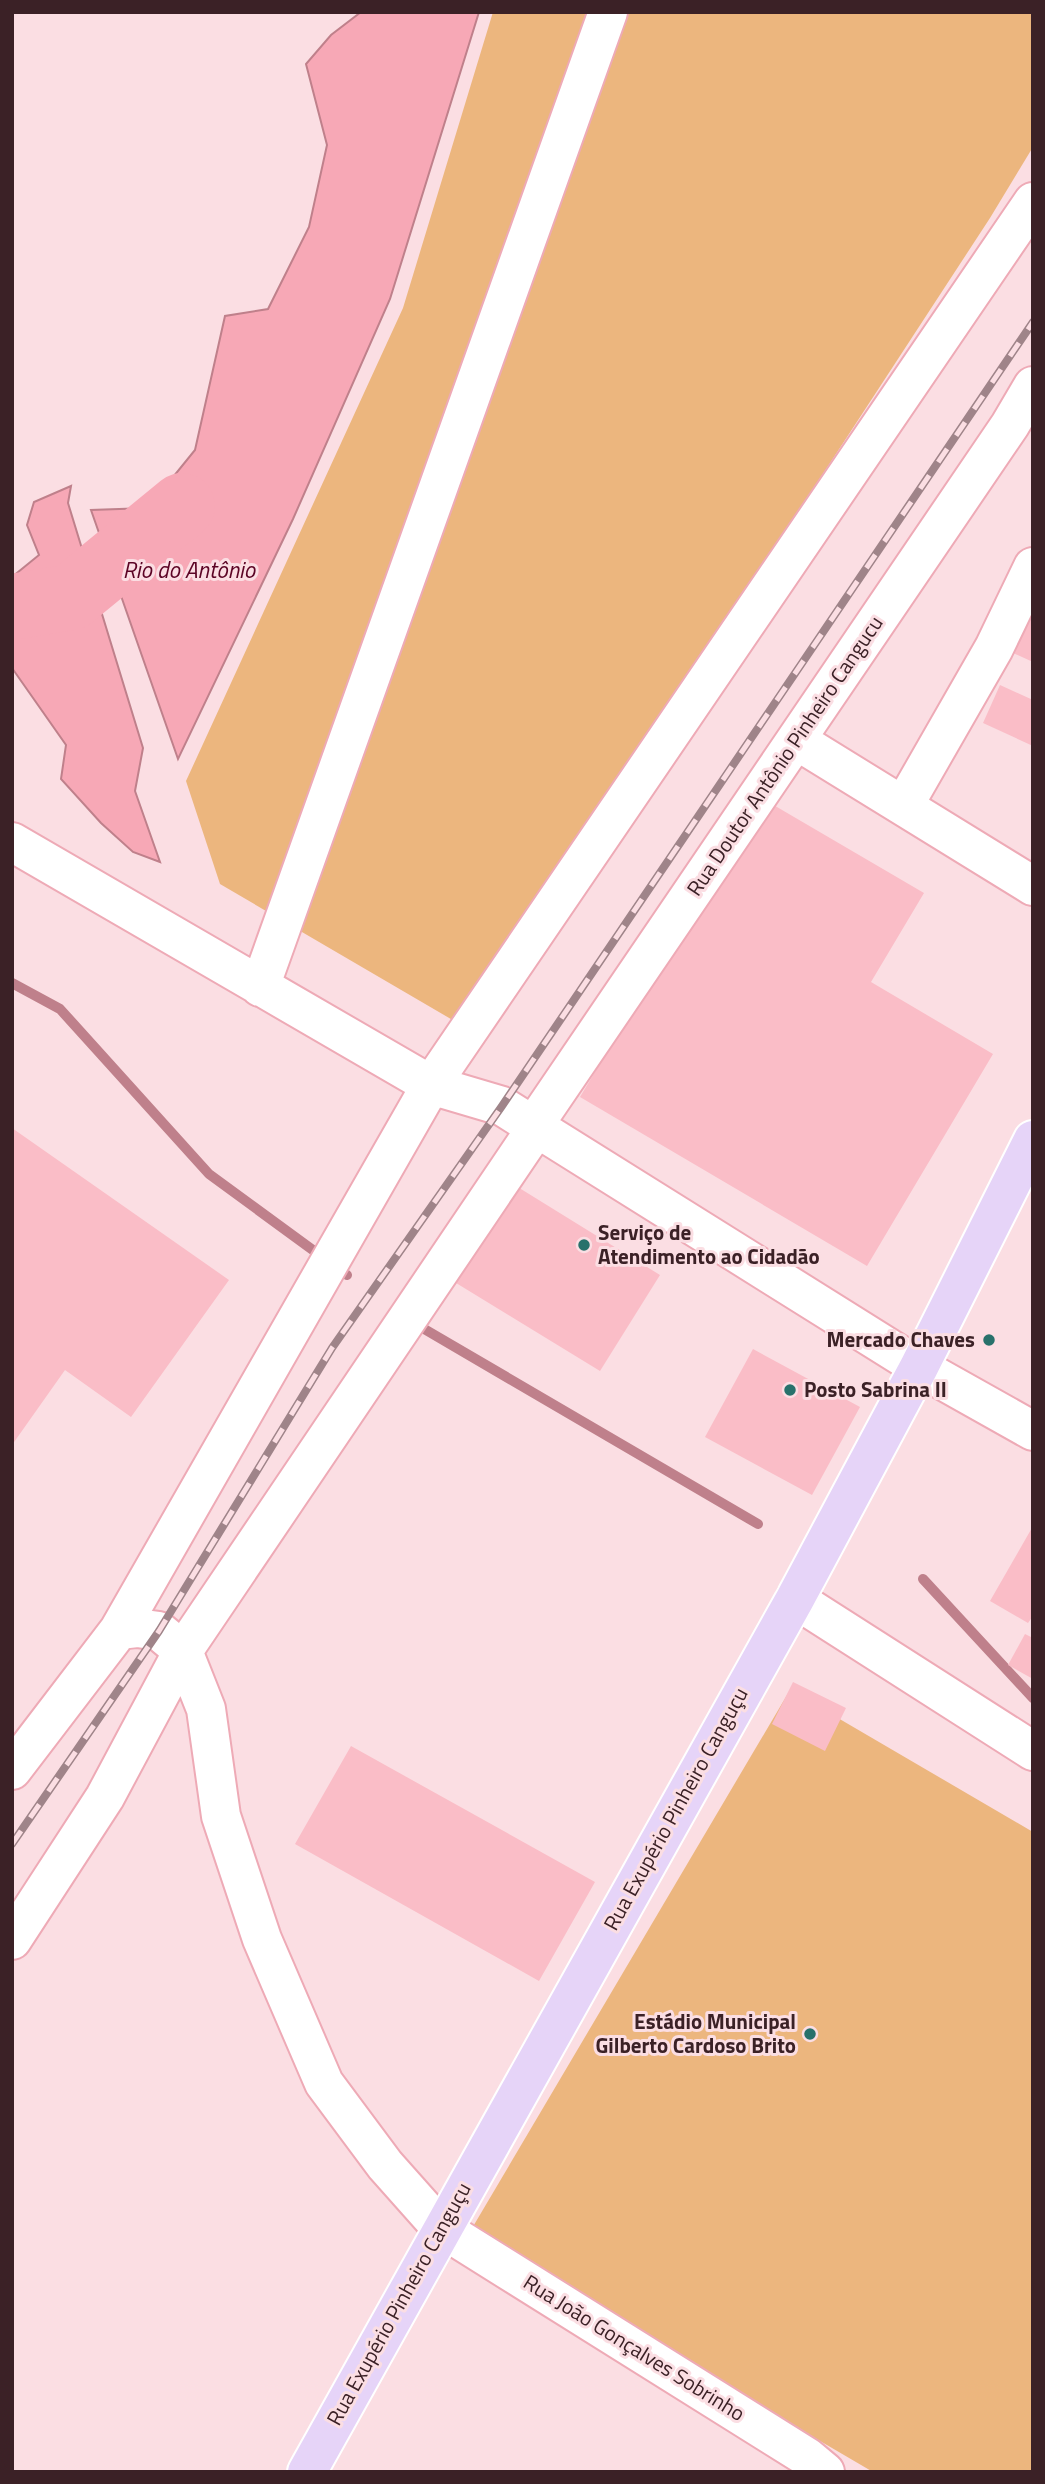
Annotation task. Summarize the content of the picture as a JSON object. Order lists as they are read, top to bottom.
{
  "streets": {
    "main road": ["Rua Exupério Pinheiro Canguçu"],
    "street": ["Rua Doutor Antônio Pinheiro Cangucu", "Rua João Gonçalves Sobrinho"]
  },
  "crossings": [
    ["Rua Doutor Antônio Pinheiro Cangucu", "Rua João Gonçalves Sobrinho"],
    ["Rua Exupério Pinheiro Canguçu", "Rua João Gonçalves Sobrinho"]
  ],
  "water": ["Rio do Antônio"],
  "places": [
    "Serviço de Atendimento ao Cidadão",
    "Mercado Chaves",
    "Posto Sabrina II",
    "Estádio Municipal Gilberto Cardoso Brito"
  ]
}
